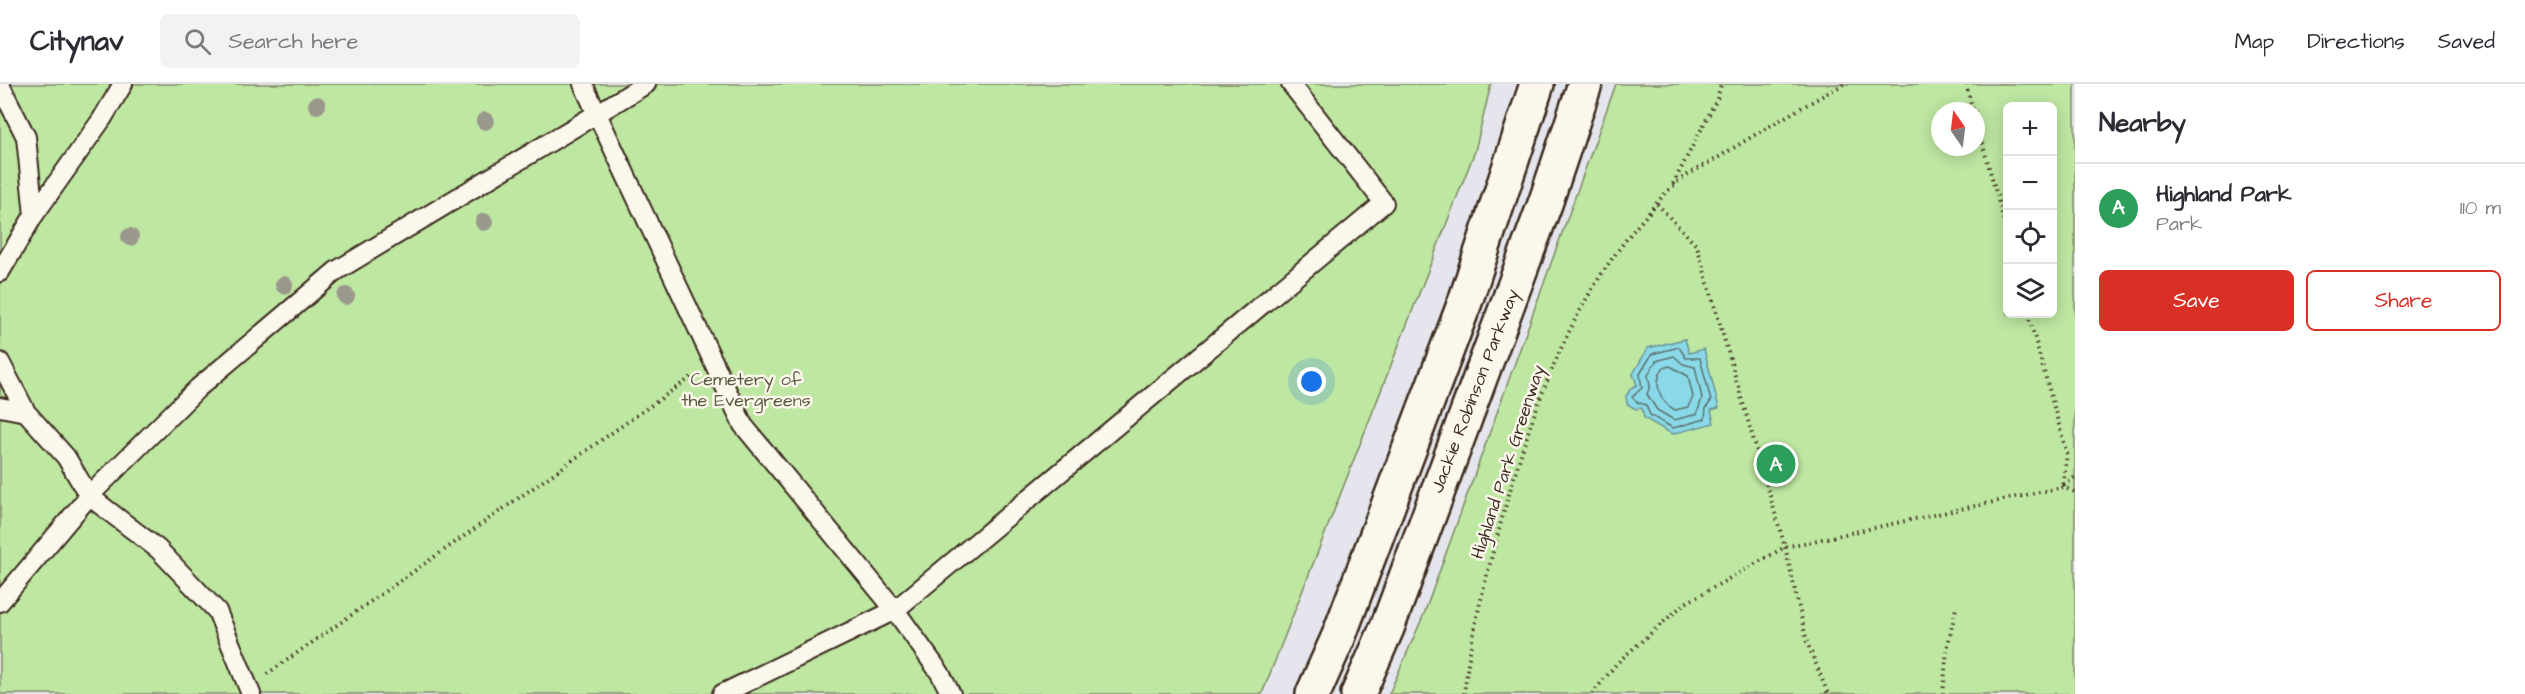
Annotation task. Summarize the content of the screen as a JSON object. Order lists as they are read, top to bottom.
{
  "streets": {
    "highway": ["Jackie Robinson Parkway"],
    "path": ["Highland Park Greenway"]
  },
  "parks": ["Cemetery of the Evergreens"],
  "north": "top",
  "page": {
    "header": "Citynav",
    "search": "Search here",
    "nav": ["Map", "Directions", "Saved"],
    "heading": "Nearby",
    "map_buttons": ["+", "−"],
    "list": [
      {
        "mark": "A",
        "name": "Highland Park",
        "note": "Park",
        "value": "110 m"
      }
    ],
    "buttons": ["Save", "Share"],
    "pins": "A"
  }
}
